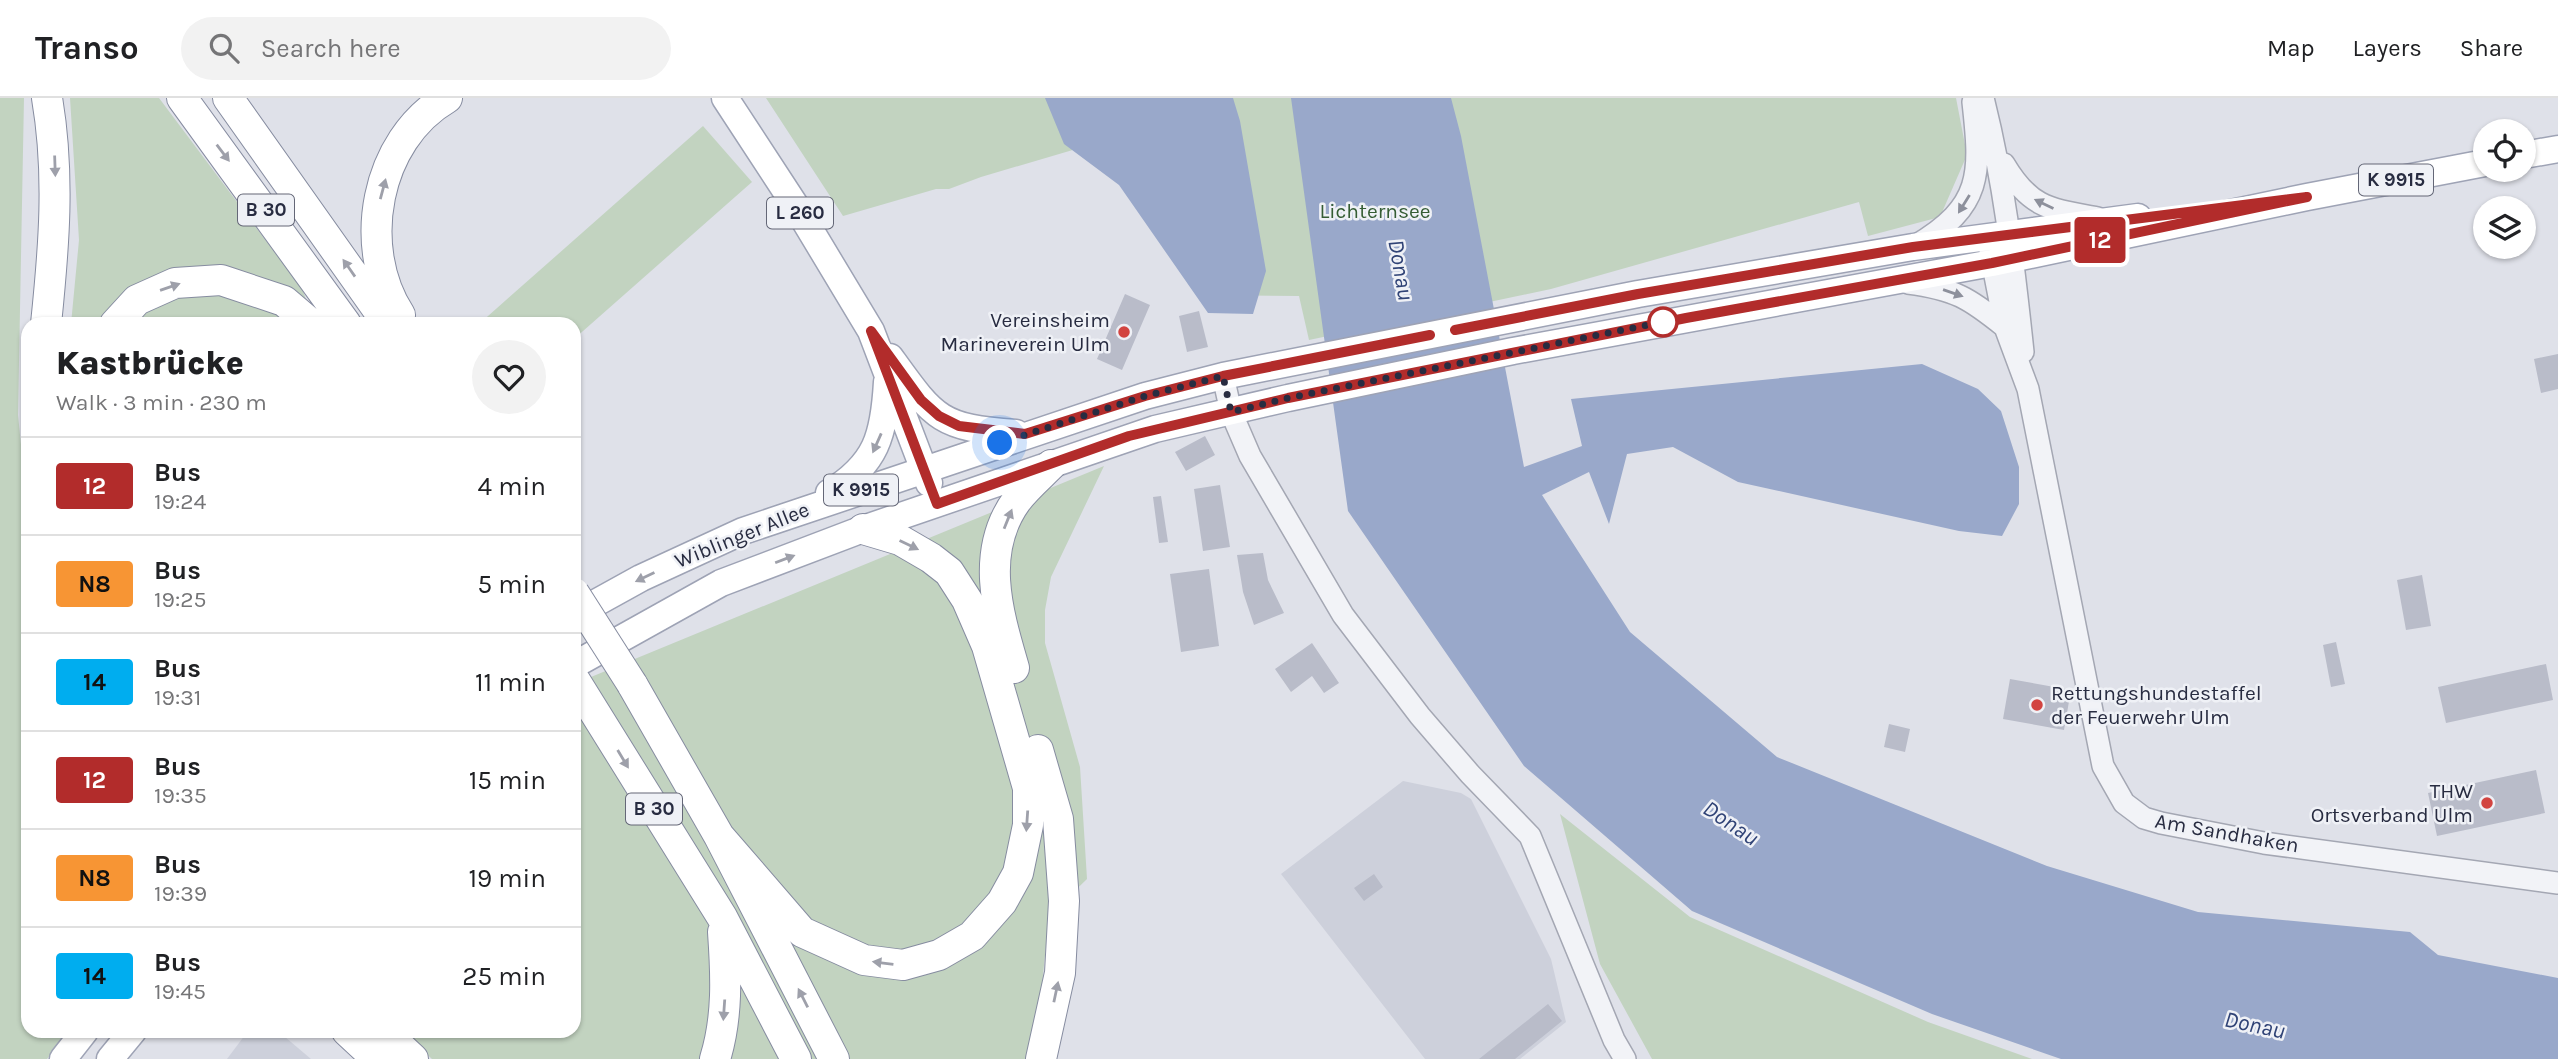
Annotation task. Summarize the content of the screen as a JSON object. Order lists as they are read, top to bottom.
{
  "streets": {
    "highway": ["B 30"],
    "main road": ["K 9915", "L 260", "Wiblinger Allee"],
    "street": ["Am Sandhaken"]
  },
  "crossings": [
    ["K 9915", "Wiblinger Allee"],
    ["K 9915", "Am Sandhaken"],
    ["L 260", "Wiblinger Allee"]
  ],
  "water": ["Donau"],
  "parks": ["Lichternsee"],
  "places": ["Vereinsheim Marineverein Ulm", "Rettungshundestaffel der Feuerwehr Ulm", "THW Ortsverband Ulm"],
  "lines": ["bus line 12"],
  "page": {
    "header": "Transo",
    "search": "Search here",
    "nav": ["Map", "Layers", "Share"],
    "on_map": "12",
    "heading": ["Kastbrücke", "Walk · 3 min · 230 m"],
    "list": [
      {
        "mark": "12",
        "name": "Bus",
        "note": "19:24",
        "value": "4 min"
      },
      {
        "mark": "N8",
        "name": "Bus",
        "note": "19:25",
        "value": "5 min"
      },
      {
        "mark": "14",
        "name": "Bus",
        "note": "19:31",
        "value": "11 min"
      },
      {
        "mark": "12",
        "name": "Bus",
        "note": "19:35",
        "value": "15 min"
      },
      {
        "mark": "N8",
        "name": "Bus",
        "note": "19:39",
        "value": "19 min"
      },
      {
        "mark": "14",
        "name": "Bus",
        "note": "19:45",
        "value": "25 min"
      }
    ]
  }
}
